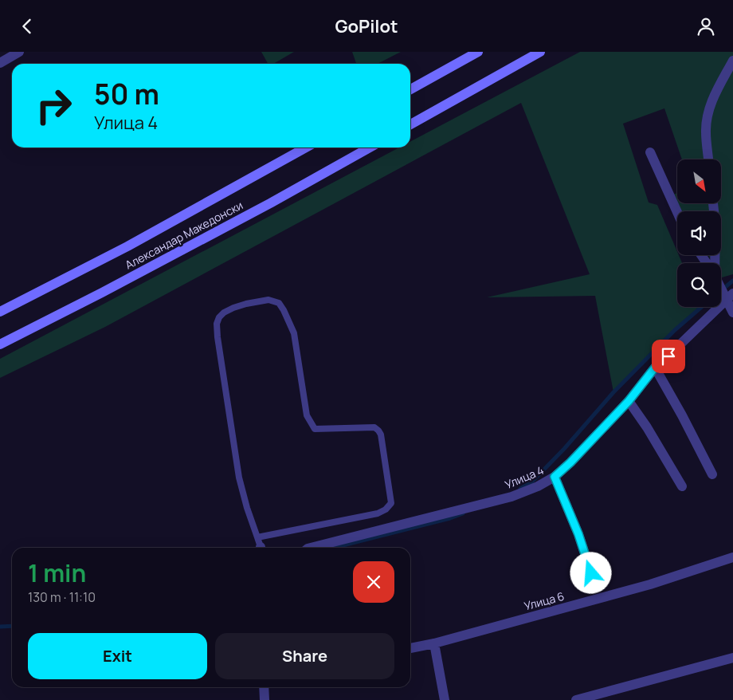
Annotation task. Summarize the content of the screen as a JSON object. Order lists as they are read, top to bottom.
{
  "streets": {
    "street": ["Александар Македонски", "Улица 4", "Улица 6"]
  },
  "north": "bottom right",
  "page": {
    "header": "GoPilot",
    "turn": ["50 m", "Улица 4"],
    "heading": ["1 min", "130 m · 11:10"],
    "buttons": ["Exit", "Share"]
  }
}
